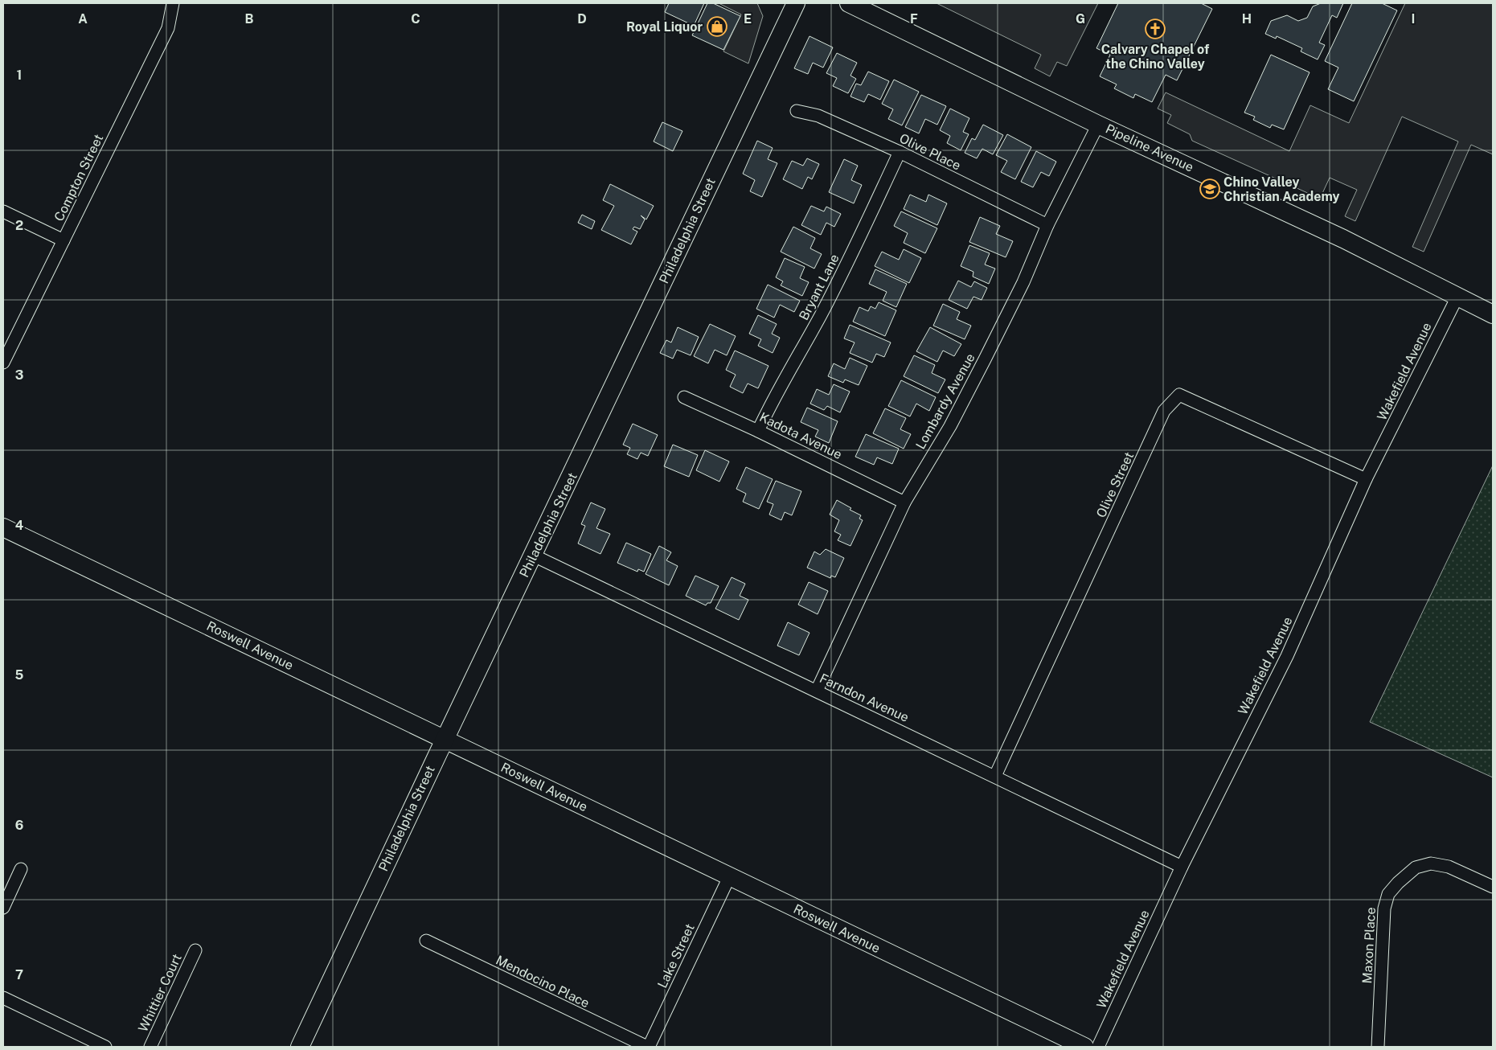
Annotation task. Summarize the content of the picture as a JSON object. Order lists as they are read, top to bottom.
{
  "streets": {
    "street": [
      "Pipeline Avenue",
      "Olive Place",
      "Compton Street",
      "Philadelphia Street",
      "Bryant Lane",
      "Wakefield Avenue",
      "Lombardy Avenue",
      "Kadota Avenue",
      "Olive Street",
      "Roswell Avenue",
      "Farndon Avenue",
      "Maxon Place",
      "Lake Street",
      "Mendocino Place",
      "Whittier Court"
    ]
  },
  "crossings": [
    ["Pipeline Avenue", "Wakefield Avenue"],
    ["Pipeline Avenue", "Lombardy Avenue"],
    ["Olive Place", "Bryant Lane"],
    ["Olive Place", "Lombardy Avenue"],
    ["Philadelphia Street", "Roswell Avenue"],
    ["Philadelphia Street", "Farndon Avenue"],
    ["Bryant Lane", "Kadota Avenue"],
    ["Wakefield Avenue", "Olive Street"],
    ["Wakefield Avenue", "Farndon Avenue"],
    ["Lombardy Avenue", "Kadota Avenue"],
    ["Lombardy Avenue", "Farndon Avenue"],
    ["Olive Street", "Farndon Avenue"],
    ["Roswell Avenue", "Lake Street"],
    ["Lake Street", "Mendocino Place"]
  ],
  "places": {
    "shop": ["Royal Liquor"],
    "church": ["Calvary Chapel of the Chino Valley"],
    "school or university": ["Chino Valley Christian Academy"]
  },
  "grid": {
    "columns": [
      "A",
      "B",
      "C",
      "D",
      "E",
      "F",
      "G",
      "H",
      "I"
    ],
    "rows": [
      "1",
      "2",
      "3",
      "4",
      "5",
      "6",
      "7"
    ]
  }
}
